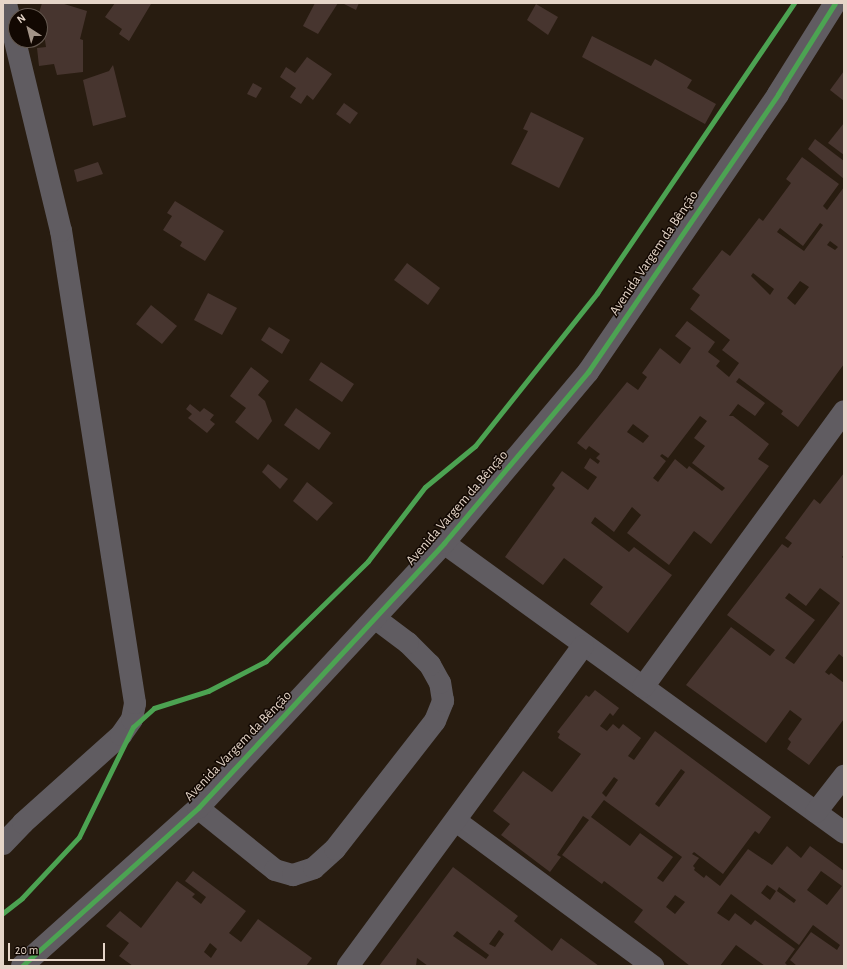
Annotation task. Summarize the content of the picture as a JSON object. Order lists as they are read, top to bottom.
{
  "streets": {
    "street": ["Avenida Vargem da Bênção"]
  },
  "scale_bar": "20 m",
  "north": "top left"
}
